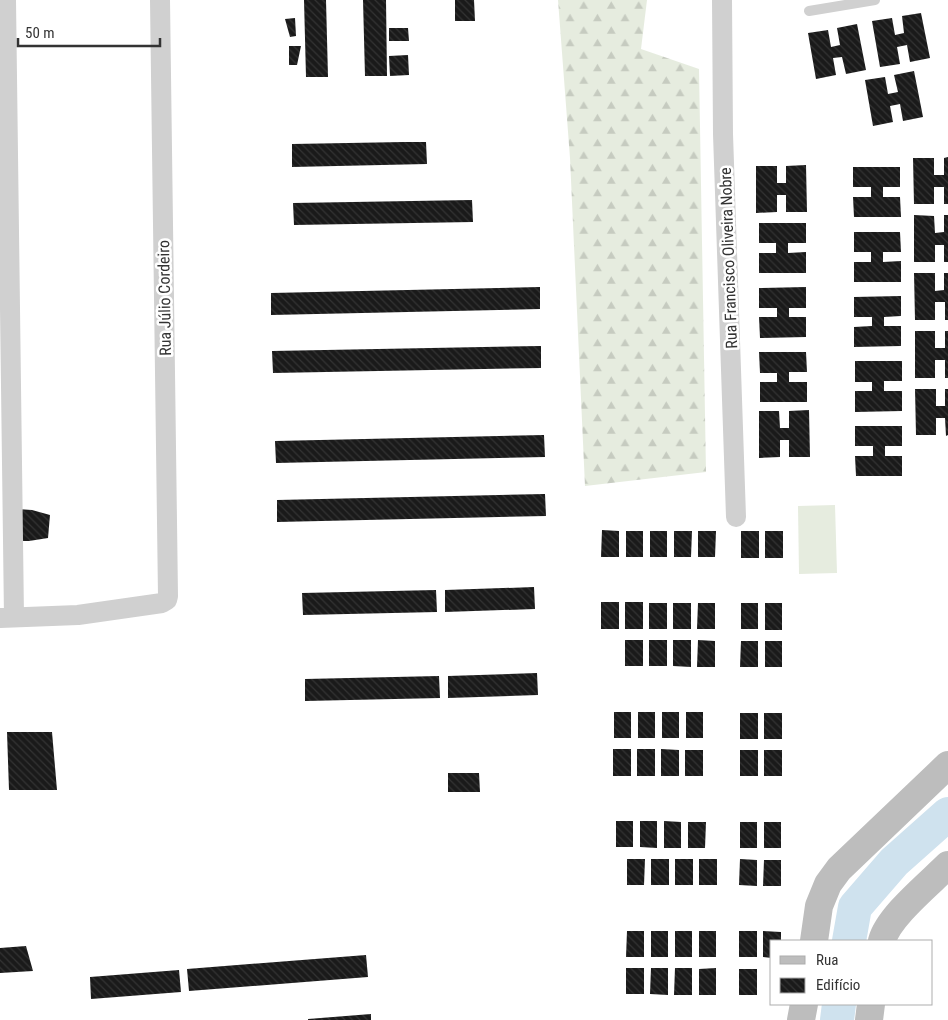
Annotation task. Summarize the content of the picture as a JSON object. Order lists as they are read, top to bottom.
{
  "streets": {
    "street": ["Rua Francisco Oliveira Nobre", "Rua Júlio Cordeiro"]
  },
  "legend": ["Rua", "Edifício"],
  "scale_bar": "50 m"
}
